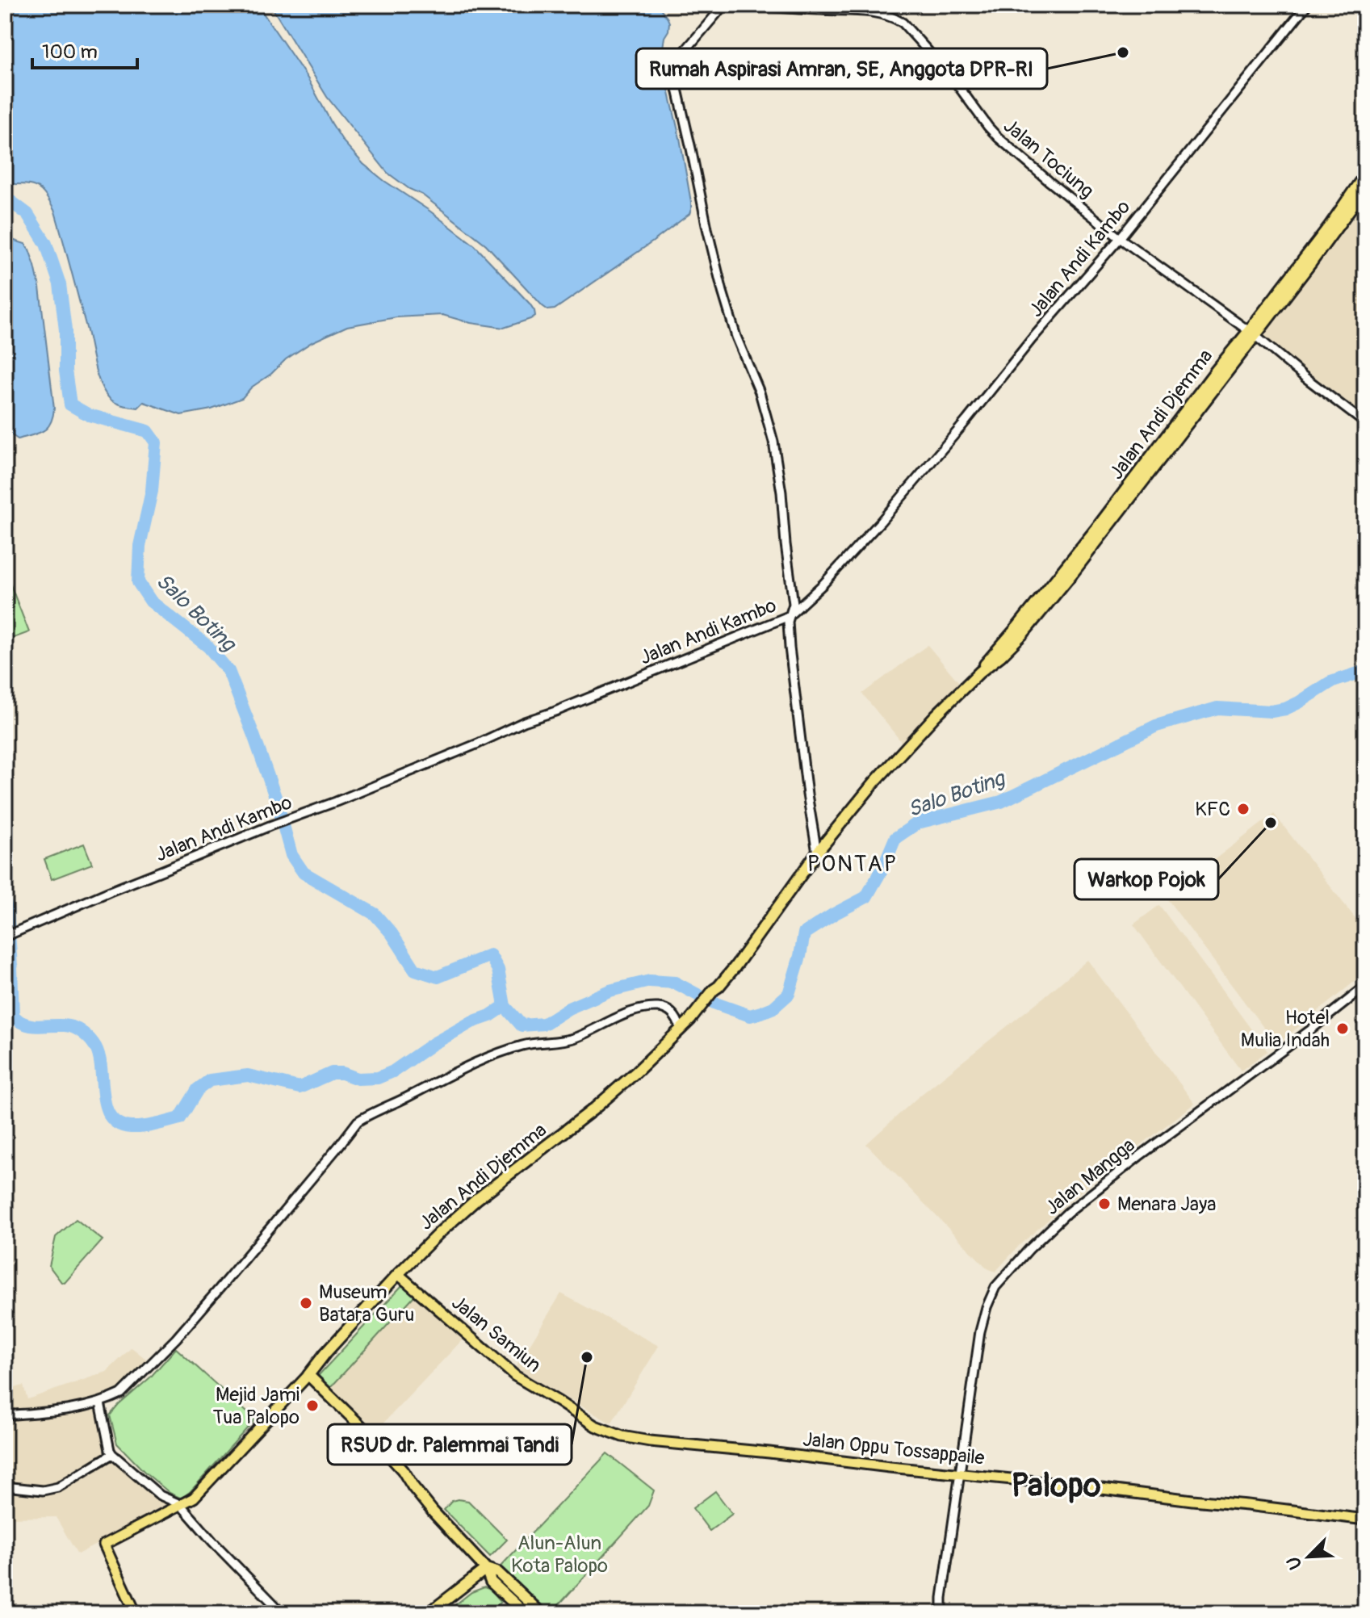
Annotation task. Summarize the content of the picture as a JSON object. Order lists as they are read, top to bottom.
{
  "streets": {
    "highway": ["Jalan Andi Djemma"],
    "main road": ["Jalan Samiun", "Jalan Oppu Tossappaile"],
    "street": ["Jalan Tociung", "Jalan Andi Kambo", "Jalan Mangga"]
  },
  "crossings": [
    ["Jalan Tociung", "Jalan Andi Kambo"],
    ["Jalan Tociung", "Jalan Andi Djemma"],
    ["Jalan Andi Djemma", "Jalan Samiun"],
    ["Jalan Mangga", "Jalan Oppu Tossappaile"],
    ["Jalan Samiun", "Jalan Oppu Tossappaile"]
  ],
  "districts": ["PONTAP", "Palopo"],
  "water": ["Salo Boting"],
  "parks": ["Alun-Alun Kota Palopo"],
  "places": [
    "Rumah Aspirasi Amran, SE, Anggota DPR-RI",
    "KFC",
    "Warkop Pojok",
    "Hotel Mulia Indah",
    "Menara Jaya",
    "Museum Batara Guru",
    "RSUD dr. Palemmai Tandi",
    "Mejid Jami Tua Palopo"
  ],
  "scale_bar": "100 m",
  "north": "bottom left"
}
